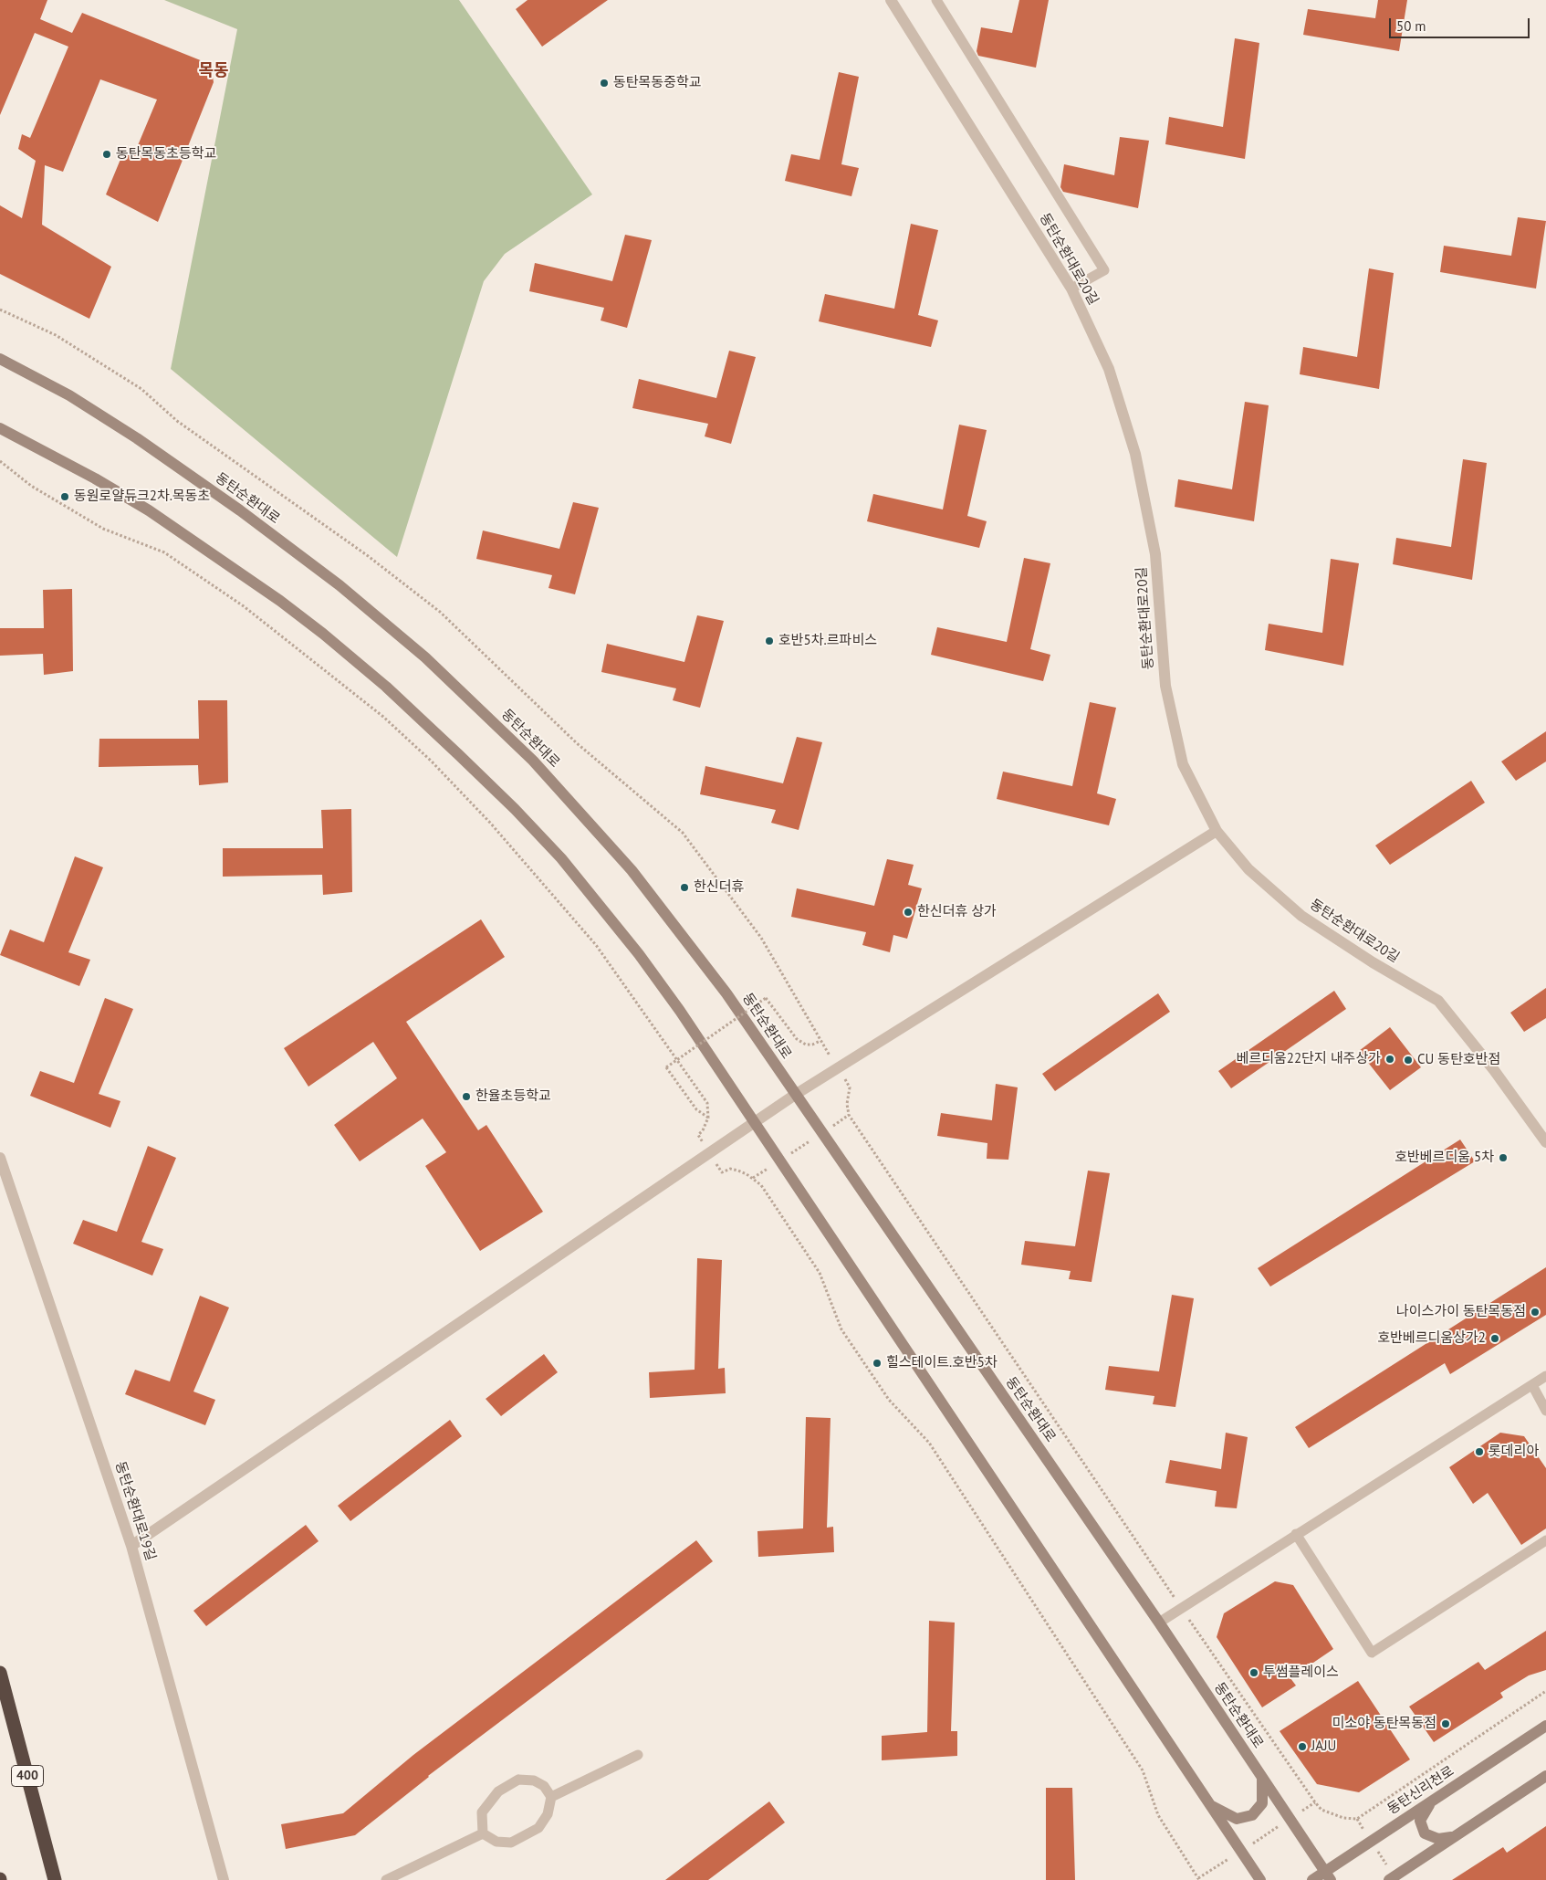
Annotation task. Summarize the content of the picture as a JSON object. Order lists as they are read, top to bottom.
{
  "streets": {
    "highway": ["400"],
    "main road": ["동탄순환대로", "동탄신리천로"],
    "street": ["동탄순환대로20길", "동탄순환대로19길"]
  },
  "crossings": [
    ["동탄순환대로", "동탄신리천로"]
  ],
  "districts": ["목동"],
  "places": [
    "동탄목동중학교",
    "동탄목동초등학교",
    "동원로얄듀크2차.목동초",
    "호반5차.르파비스",
    "한신더휴",
    "한신더휴 상가",
    "베르디움22단지 내주상가",
    "CU 동탄호반점",
    "한율초등학교",
    "호반베르디움 5차",
    "나이스가이 동탄목동점",
    "호반베르디움상가2",
    "힐스테이트.호반5차",
    "롯데리아",
    "투썸플레이스",
    "미소야 동탄목동점",
    "JAJU"
  ],
  "scale_bar": "50 m"
}
